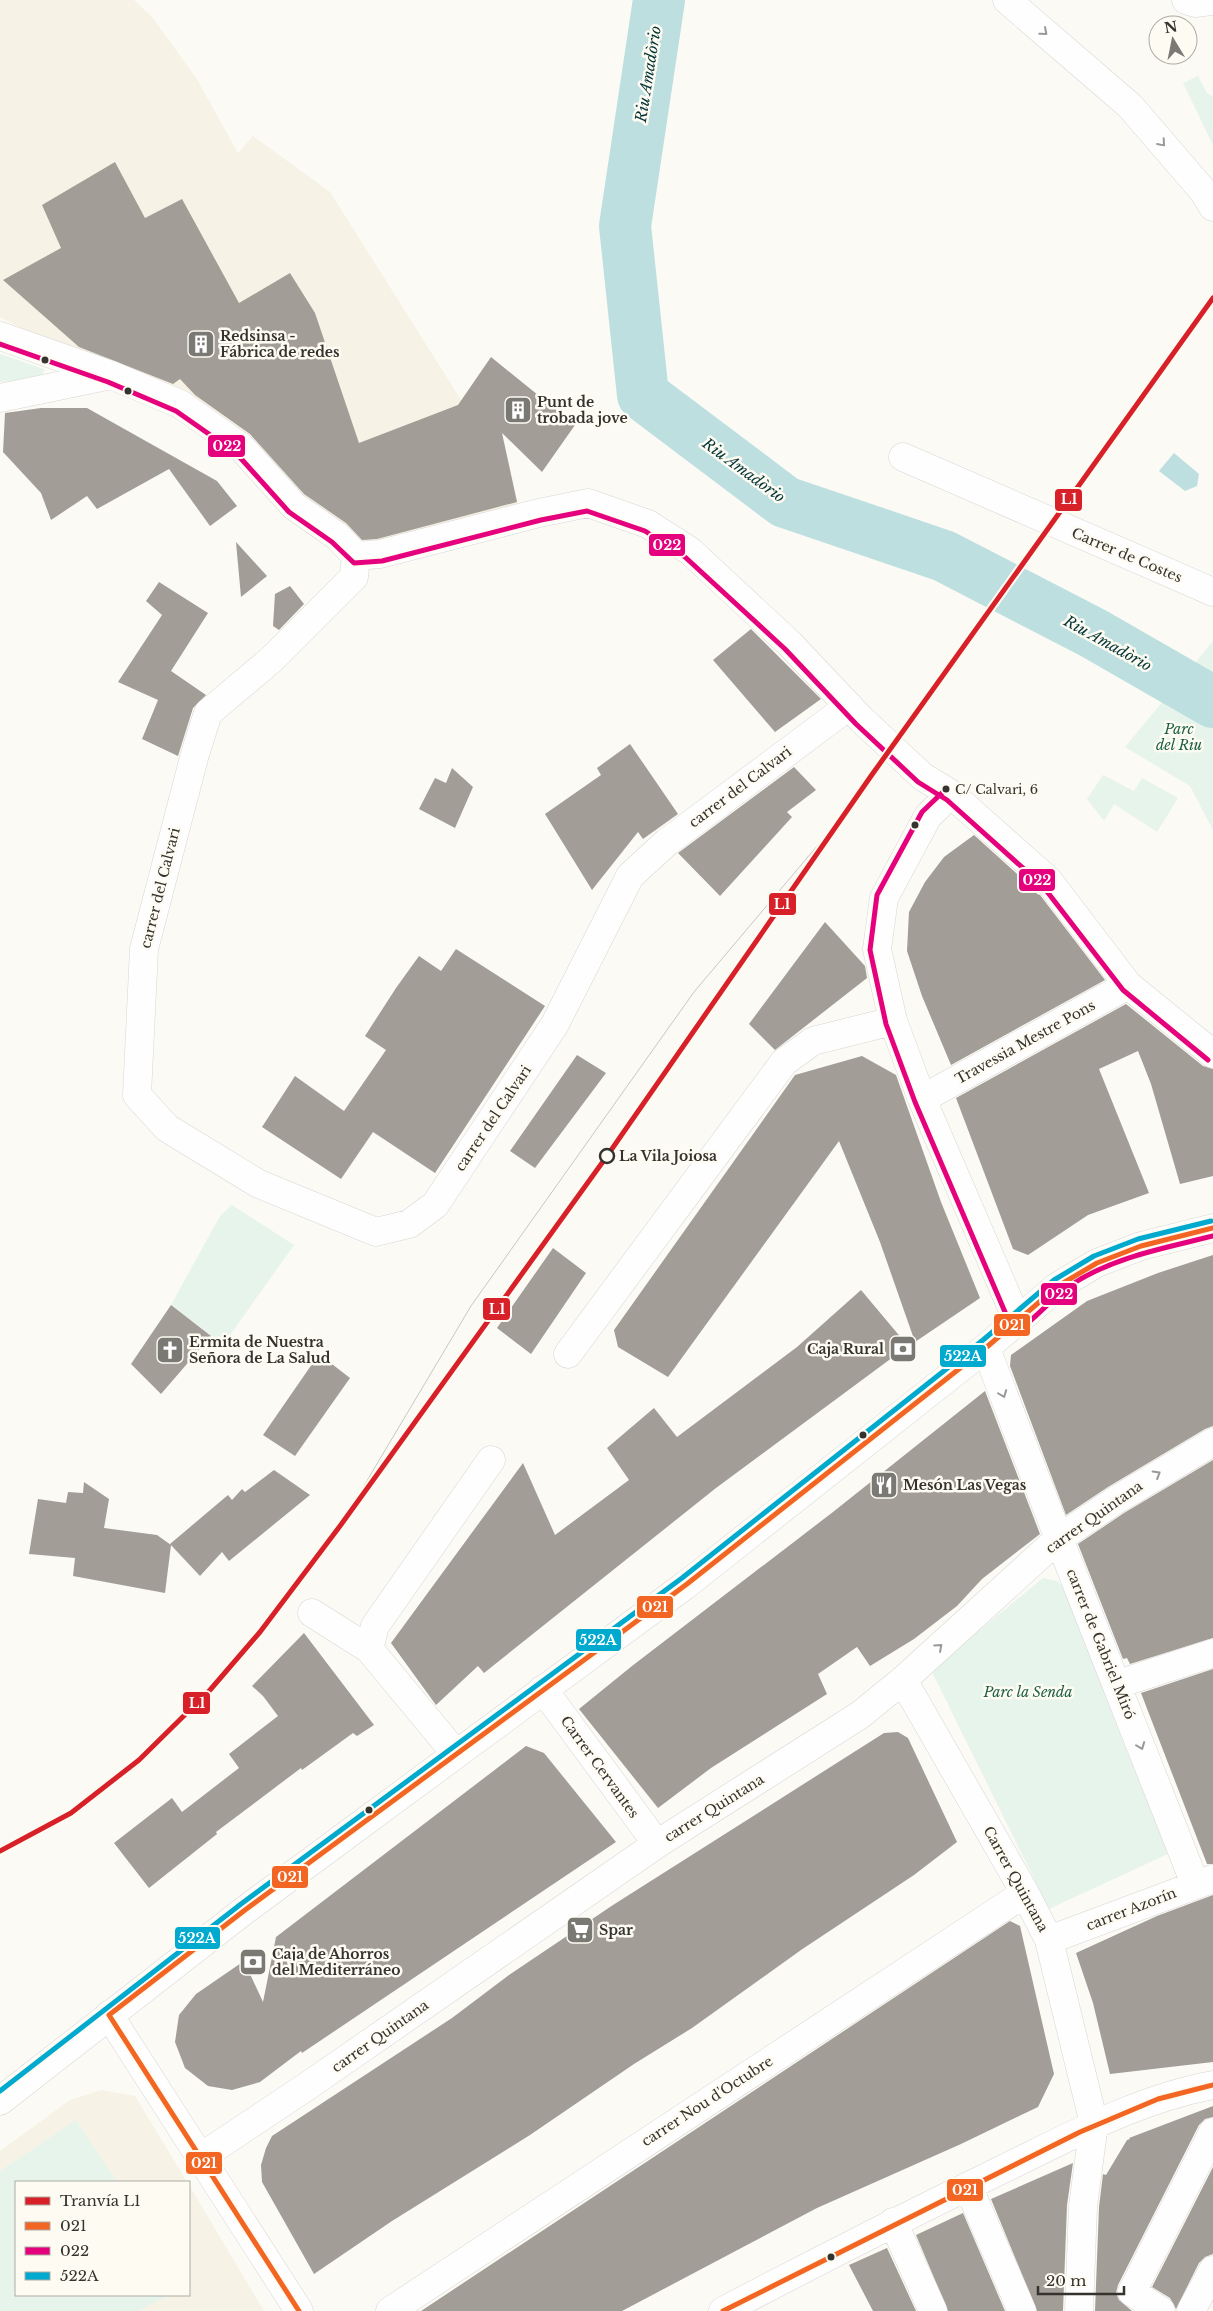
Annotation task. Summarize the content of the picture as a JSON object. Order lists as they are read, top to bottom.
{
  "streets": {
    "street": [
      "Carrer de Costes",
      "carrer del Calvari",
      "Travessia Mestre Pons",
      "carrer Quintana",
      "carrer de Gabriel Miró",
      "Carrer Cervantes",
      "Carrer Quintana",
      "carrer Azorín",
      "carrer Nou d'Octubre"
    ]
  },
  "crossings": [
    ["carrer Quintana", "carrer de Gabriel Miró"],
    ["carrer Quintana", "Carrer Cervantes"],
    ["carrer Quintana", "Carrer Quintana"],
    ["carrer de Gabriel Miró", "carrer Azorín"],
    ["Carrer Quintana", "carrer Azorín"],
    ["Carrer Quintana", "carrer Nou d'Octubre"]
  ],
  "one_way": ["carrer de Gabriel Miró"],
  "water": ["Riu Amadòrio"],
  "parks": ["Parc del Riu", "Parc la Senda"],
  "places": {
    "building": ["Redsinsa - Fábrica de redes", "Punt de trobada jove"],
    "other": ["C/ Calvari, 6", "La Vila Joiosa"],
    "bank": ["Caja Rural", "Caja de Ahorros del Mediterráneo"],
    "church": ["Ermita de Nuestra Señora de La Salud"],
    "restaurant": ["Mesón Las Vegas"],
    "supermarket": ["Spar"]
  },
  "lines": [
    "tram line L1",
    "transit line 022",
    "transit line 522A",
    "transit line 021"
  ],
  "legend": [
    "Tranvía L1",
    "021",
    "022",
    "522A"
  ],
  "scale_bar": "20 m",
  "north": "top"
}
